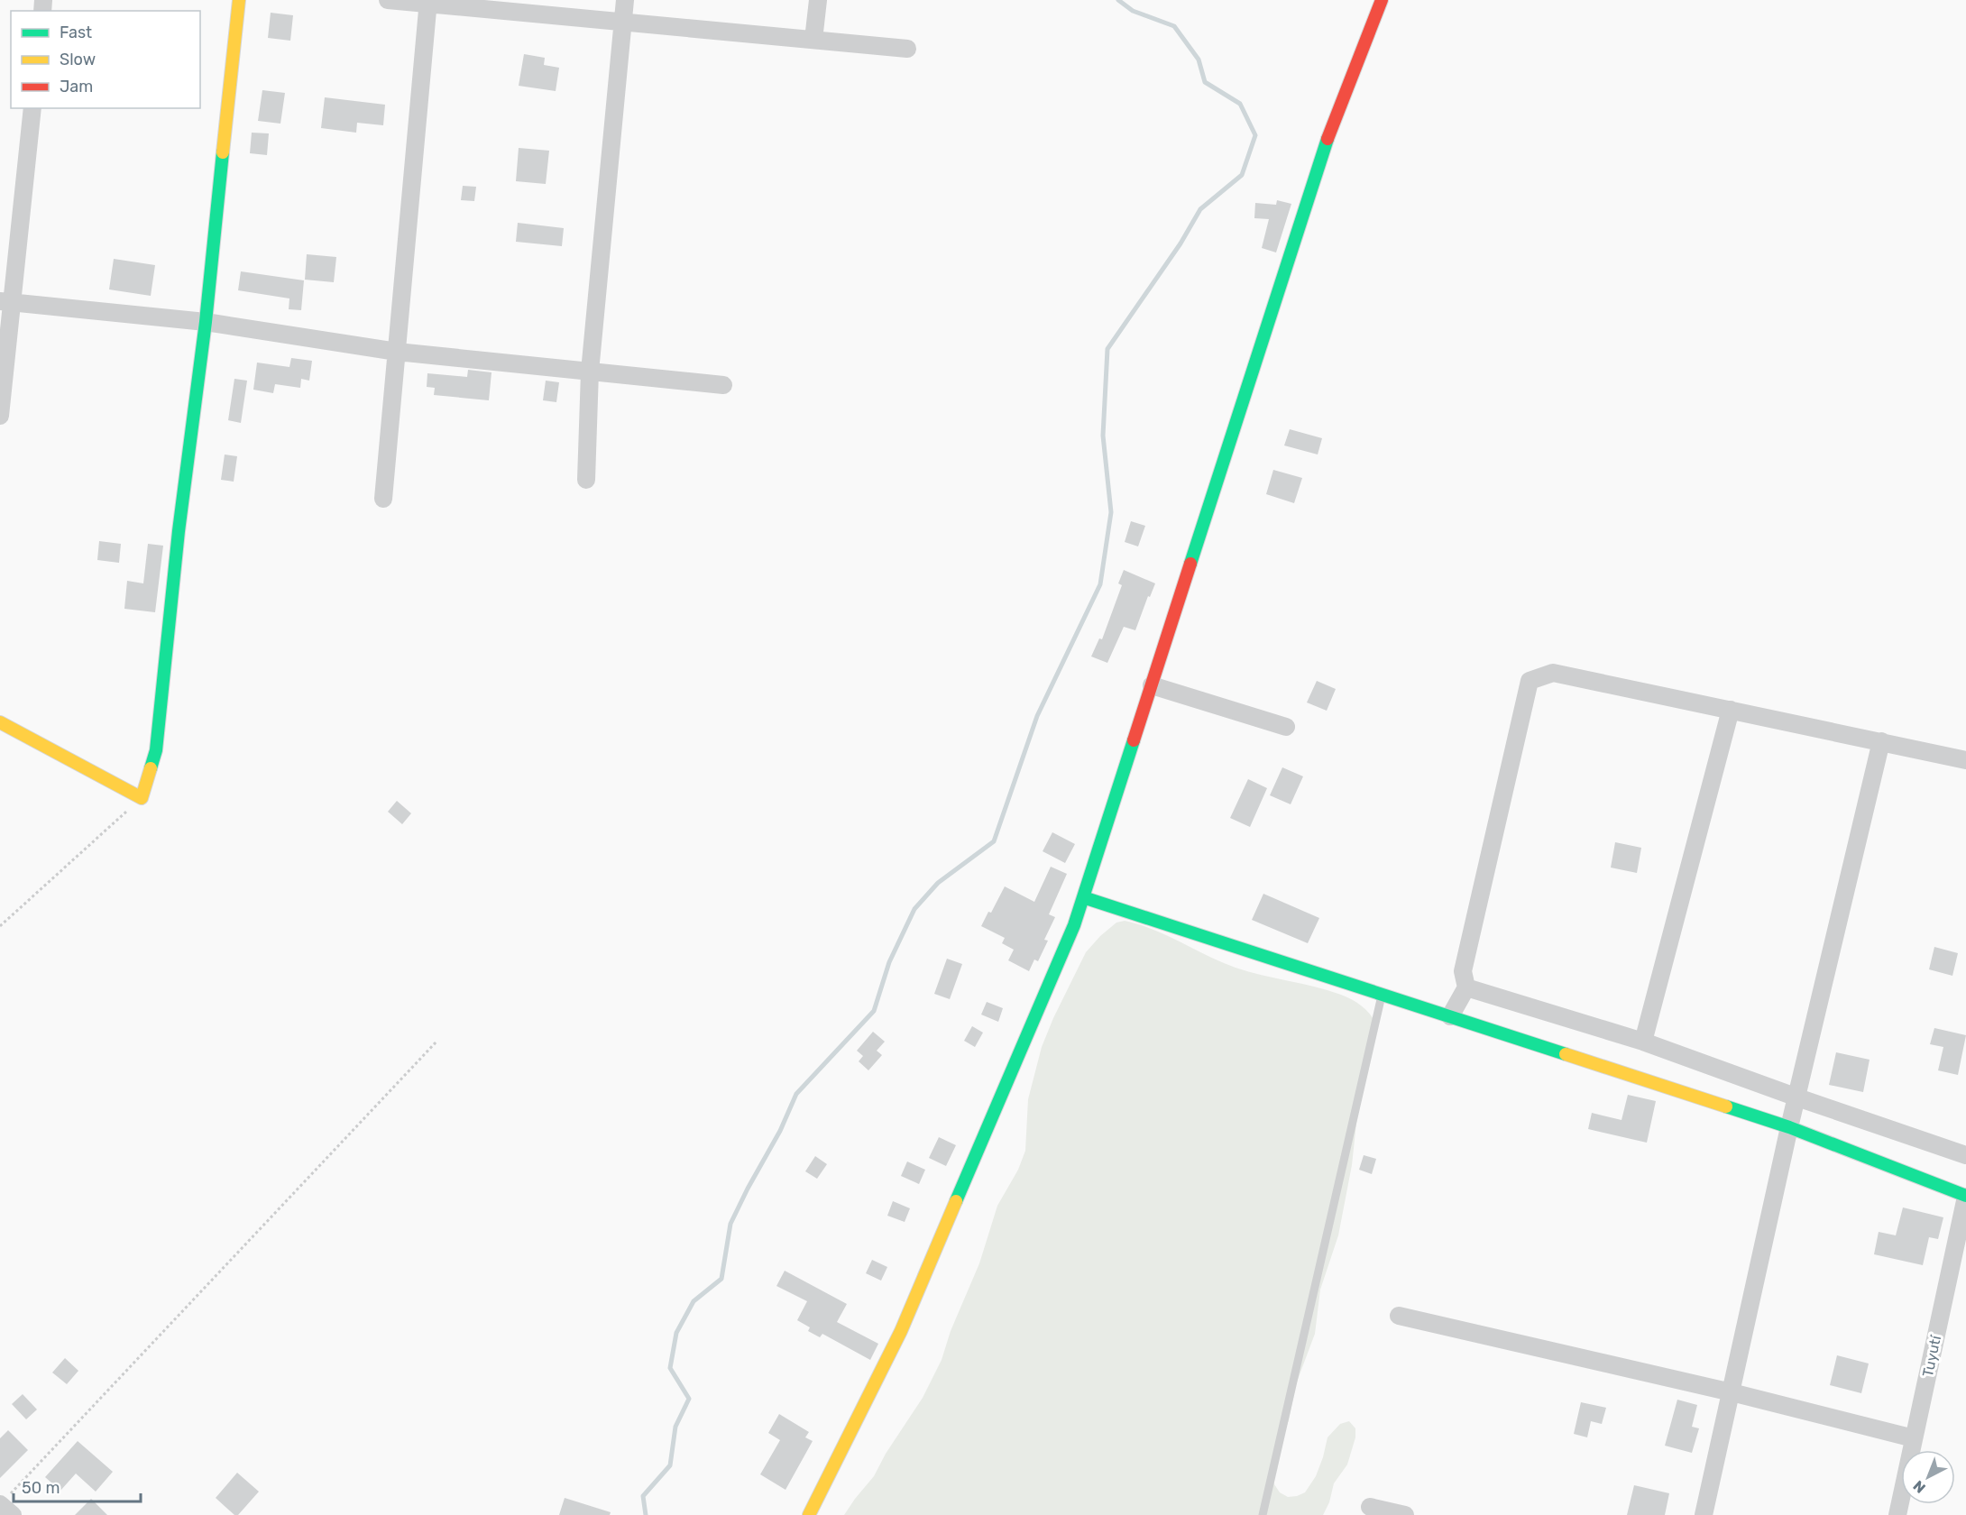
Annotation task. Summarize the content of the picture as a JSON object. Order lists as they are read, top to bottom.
{
  "streets": {
    "street": ["Tuyutí"]
  },
  "legend": ["Fast", "Slow", "Jam"],
  "scale_bar": "50 m",
  "north": "bottom left"
}
